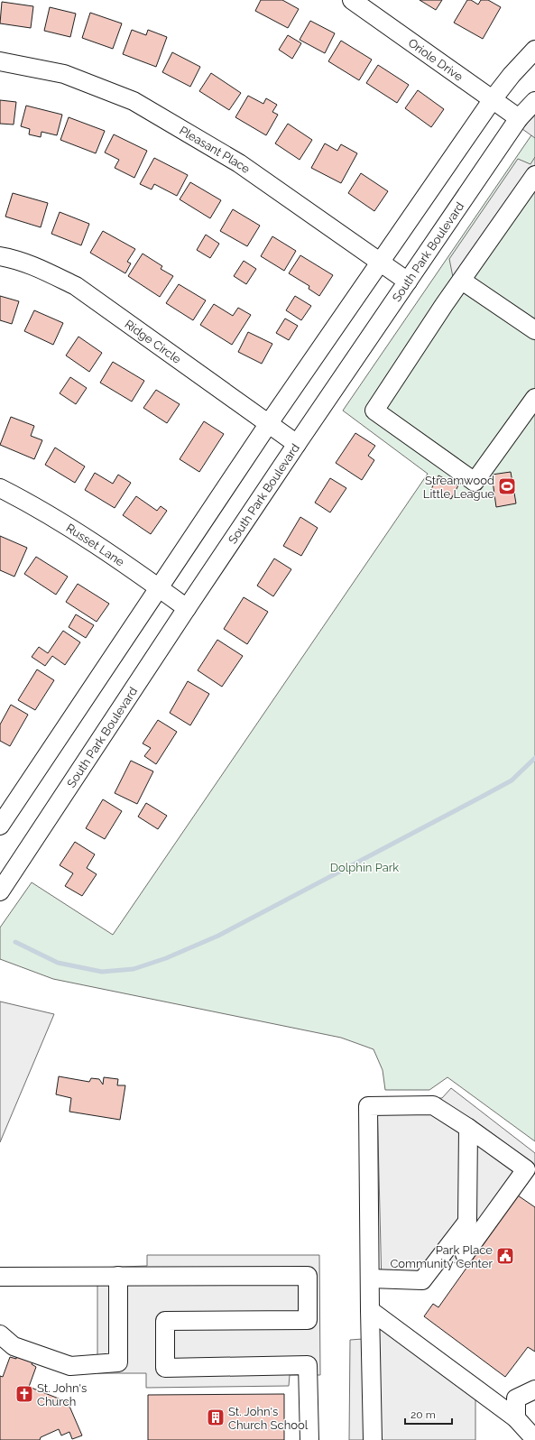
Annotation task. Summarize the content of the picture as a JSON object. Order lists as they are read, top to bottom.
{
  "streets": {
    "street": [
      "Oriole Drive",
      "Pleasant Place",
      "South Park Boulevard",
      "Ridge Circle",
      "Russet Lane"
    ]
  },
  "crossings": [
    ["Oriole Drive", "South Park Boulevard"],
    ["Pleasant Place", "South Park Boulevard"],
    ["South Park Boulevard", "Ridge Circle"],
    ["South Park Boulevard", "Russet Lane"]
  ],
  "parks": ["Dolphin Park"],
  "places": {
    "sports": ["Streamwood Little League"],
    "public building": ["Park Place Community Center"],
    "church": ["St. John's Church"],
    "building": ["St. John's Church School"]
  },
  "scale_bar": "20 m"
}
